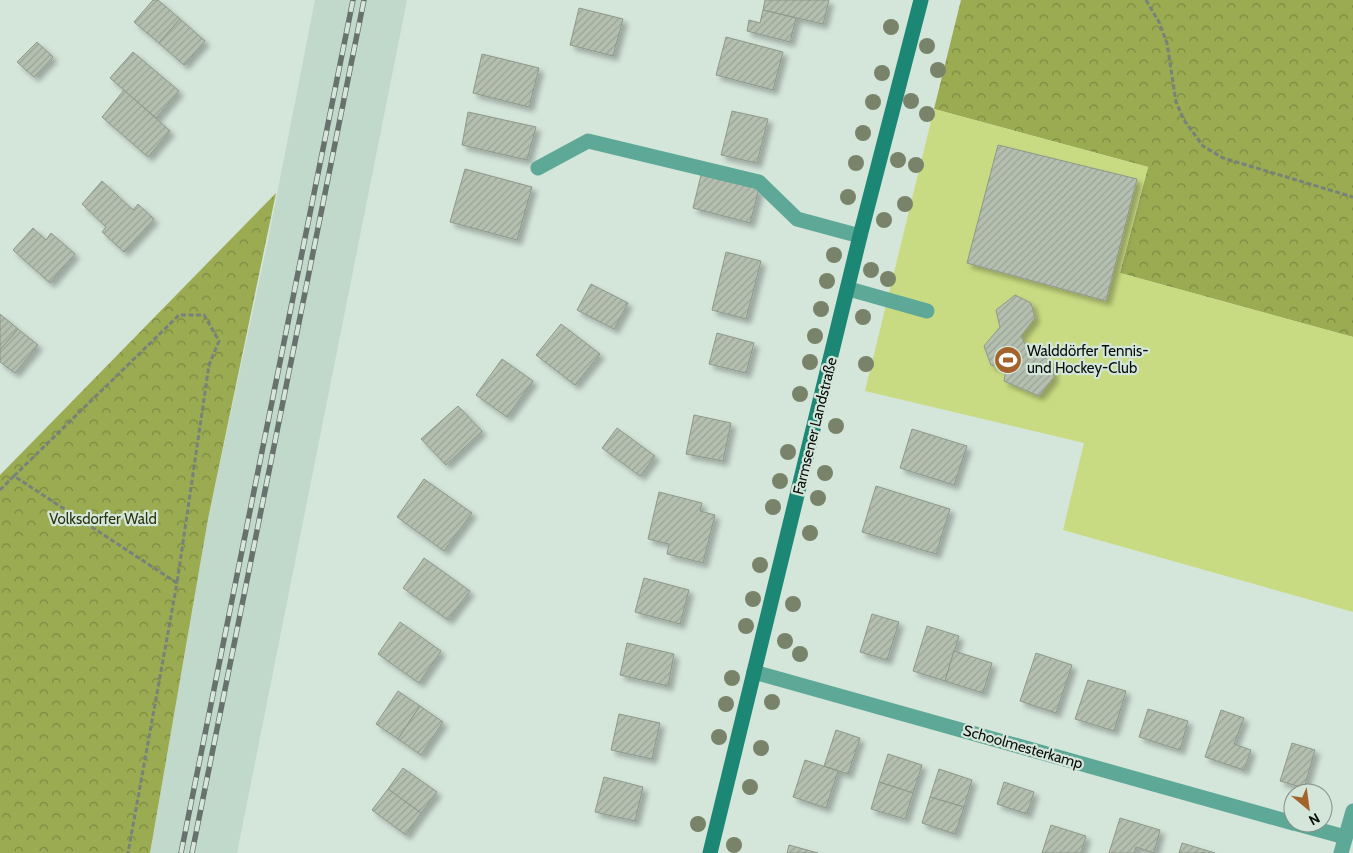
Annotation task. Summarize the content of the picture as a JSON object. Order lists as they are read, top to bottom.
{
  "streets": {
    "main road": ["Farmsener Landstraße"],
    "street": ["Schoolmesterkamp"]
  },
  "crossings": [
    ["Farmsener Landstraße", "Schoolmesterkamp"]
  ],
  "parks": ["Volksdorfer Wald"],
  "places": {
    "sports": ["Walddörfer Tennis- und Hockey-Club"]
  },
  "north": "bottom right"
}
